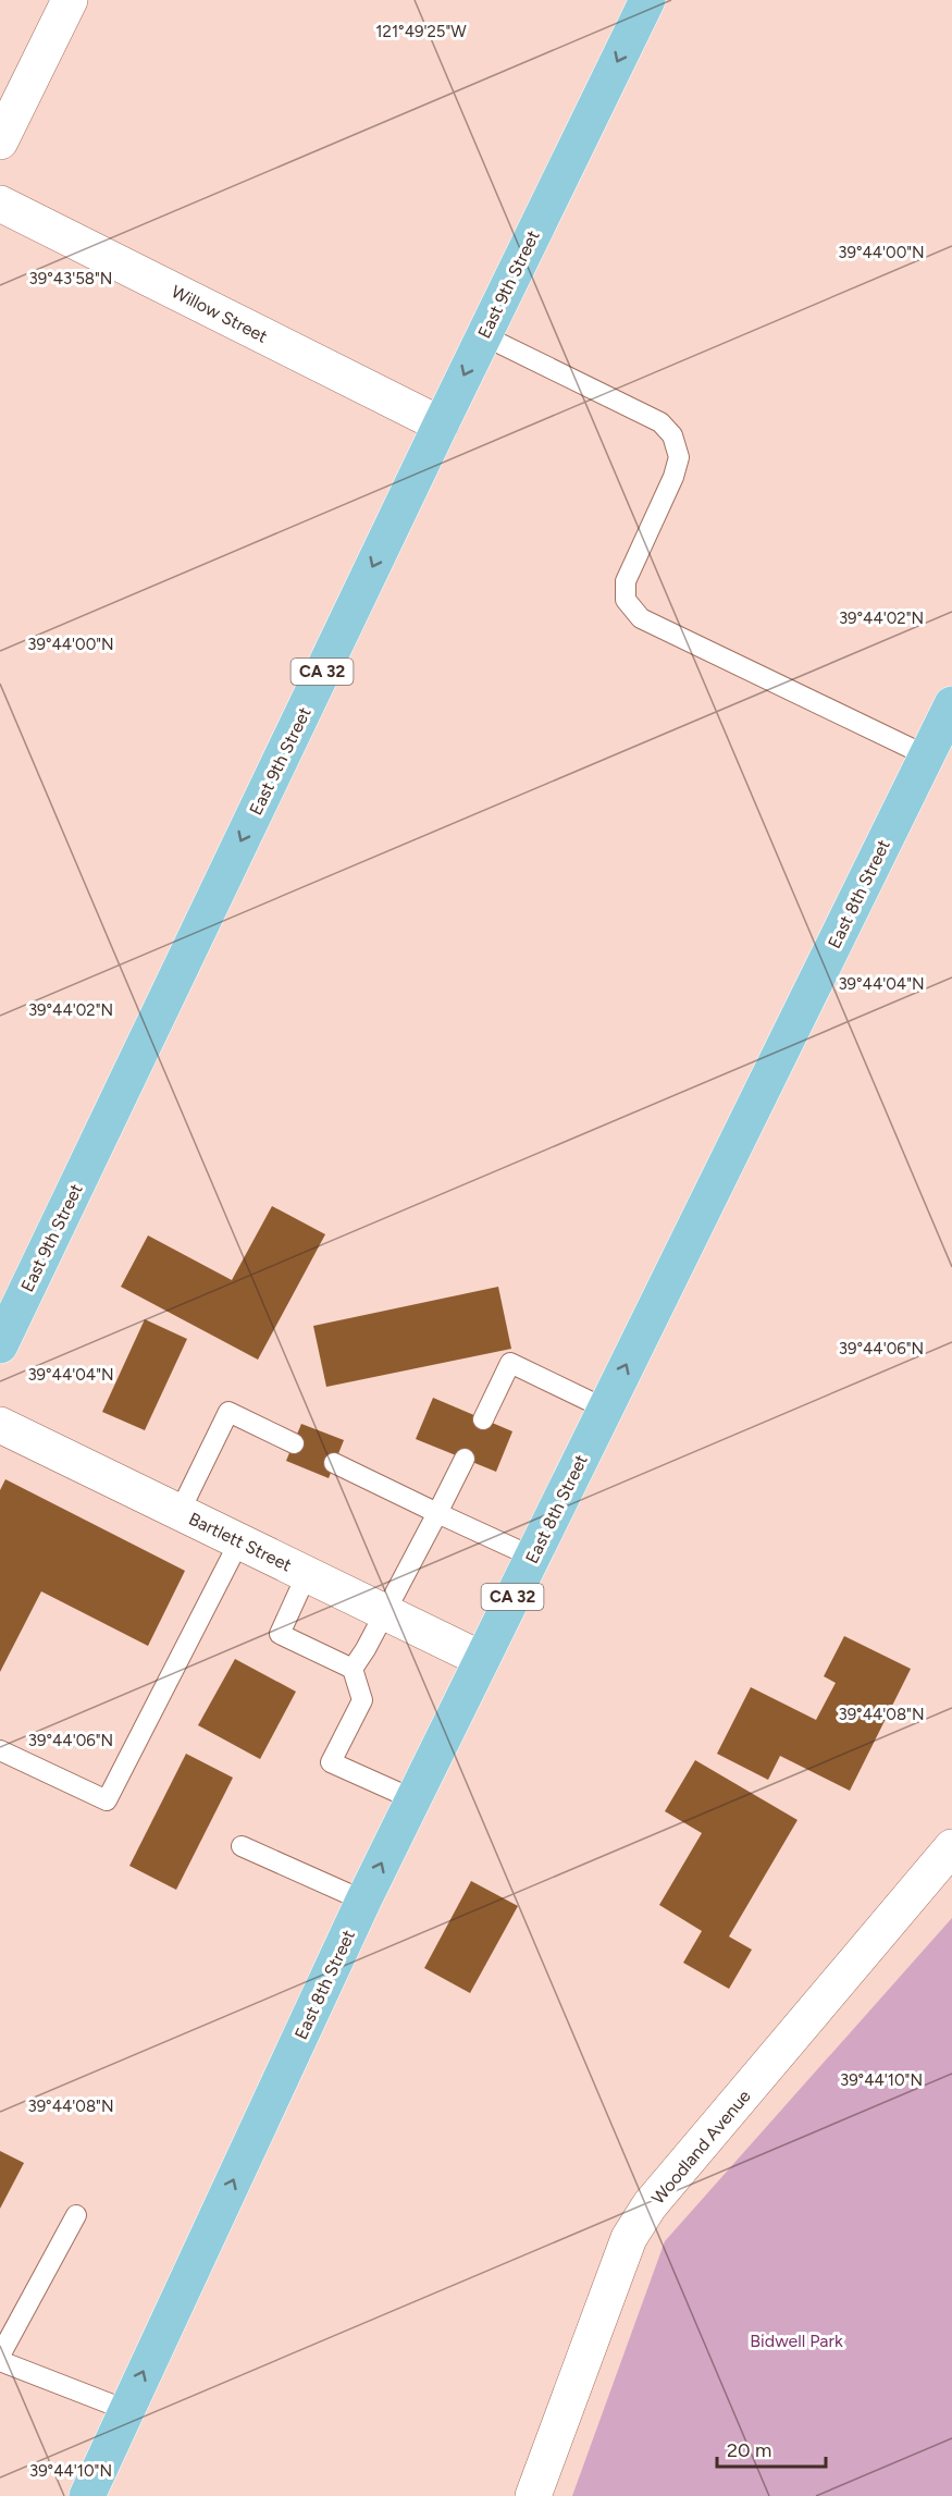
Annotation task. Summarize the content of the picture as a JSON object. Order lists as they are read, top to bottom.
{
  "streets": {
    "main road": ["East 9th Street", "CA 32", "East 8th Street"],
    "street": ["Willow Street", "Bartlett Street", "Woodland Avenue"]
  },
  "crossings": [
    ["East 9th Street", "Willow Street"],
    ["East 8th Street", "Bartlett Street"]
  ],
  "one_way": ["East 9th Street", "East 8th Street"],
  "parks": ["Bidwell Park"],
  "scale_bar": "20 m",
  "coordinates": [
    "121°49'25\"W",
    "39°44'00\"N",
    "39°43'58\"N",
    "39°44'02\"N",
    "39°44'04\"N",
    "39°44'06\"N",
    "39°44'08\"N",
    "39°44'10\"N"
  ]
}
